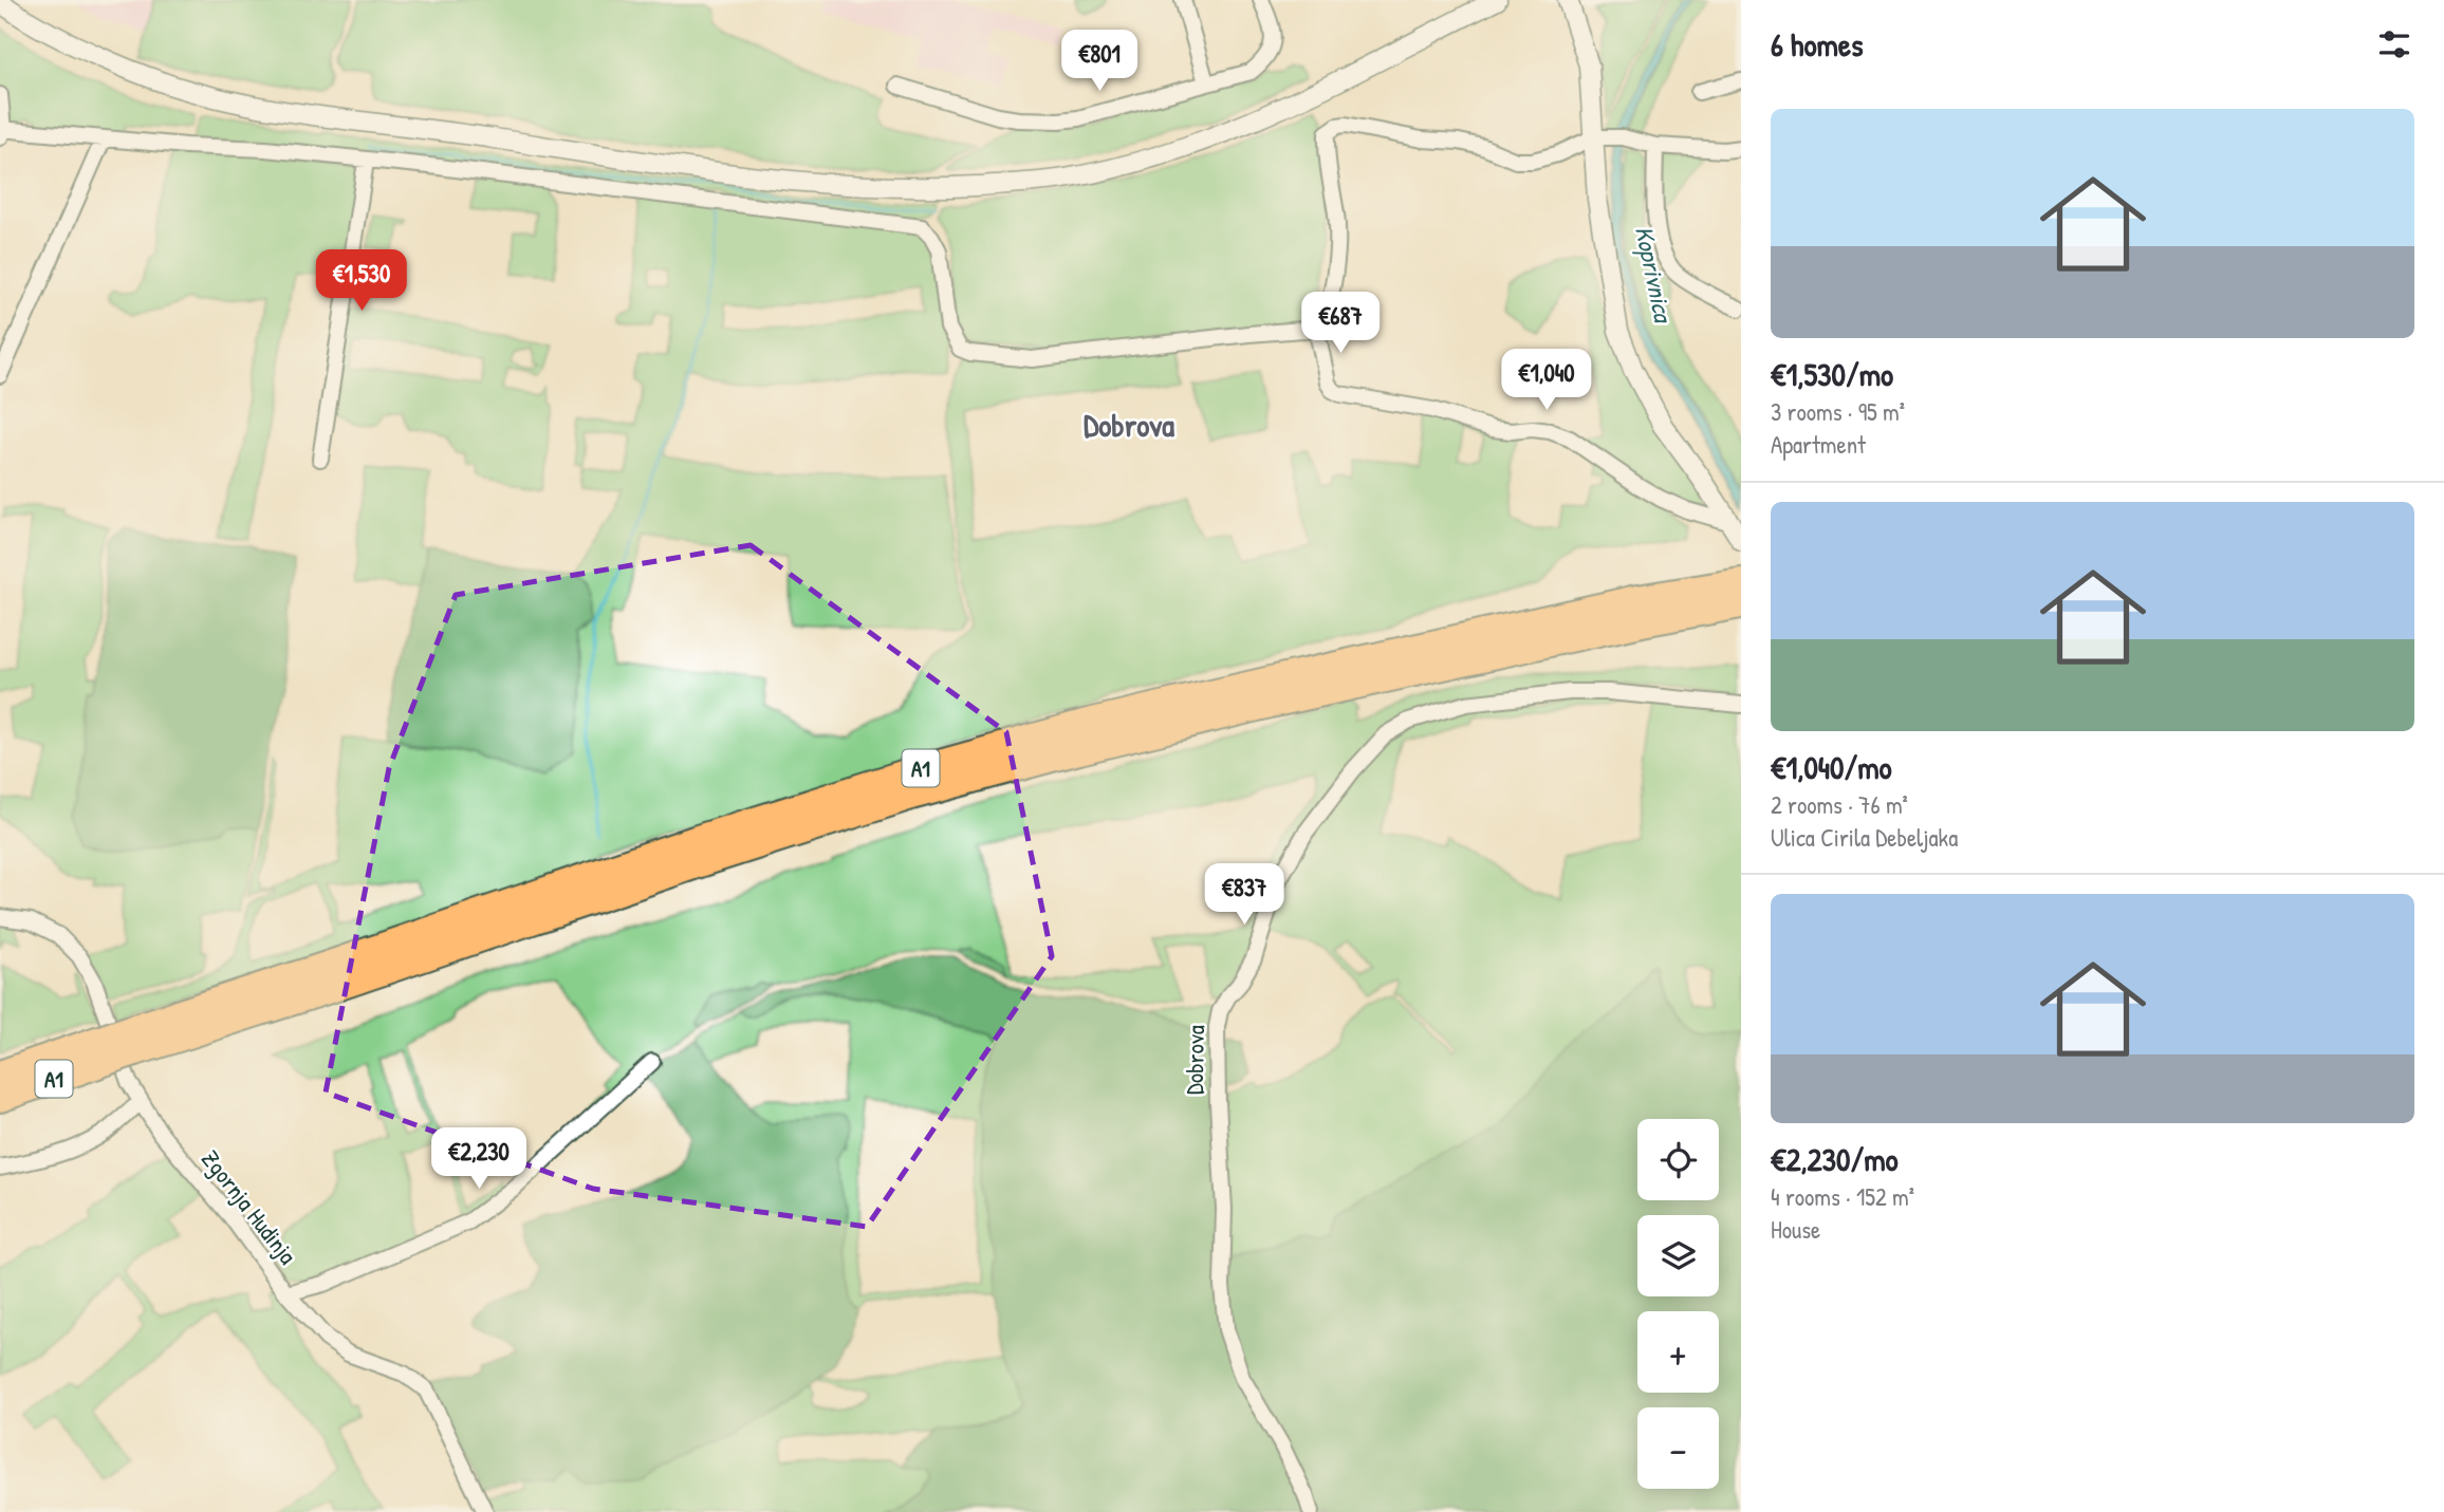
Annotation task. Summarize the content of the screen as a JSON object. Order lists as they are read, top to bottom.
{
  "streets": {
    "highway": ["A1"],
    "street": ["Dobrova", "Zgornja Hudinja"]
  },
  "districts": ["Dobrova"],
  "water": ["Koprivnica"],
  "page": {
    "heading": "6 homes",
    "price": [
      "€801",
      "€1,530",
      "€687",
      "€1,040",
      "€837",
      "€2,230"
    ],
    "list": [
      {
        "name": "€1,530/mo",
        "note": "3 rooms · 95 m² · Apartment"
      },
      {
        "name": "€1,040/mo",
        "note": "2 rooms · 76 m² · Ulica Cirila Debeljaka"
      },
      {
        "name": "€2,230/mo",
        "note": "4 rooms · 152 m² · House"
      }
    ],
    "map_buttons": ["+", "−"]
  }
}
